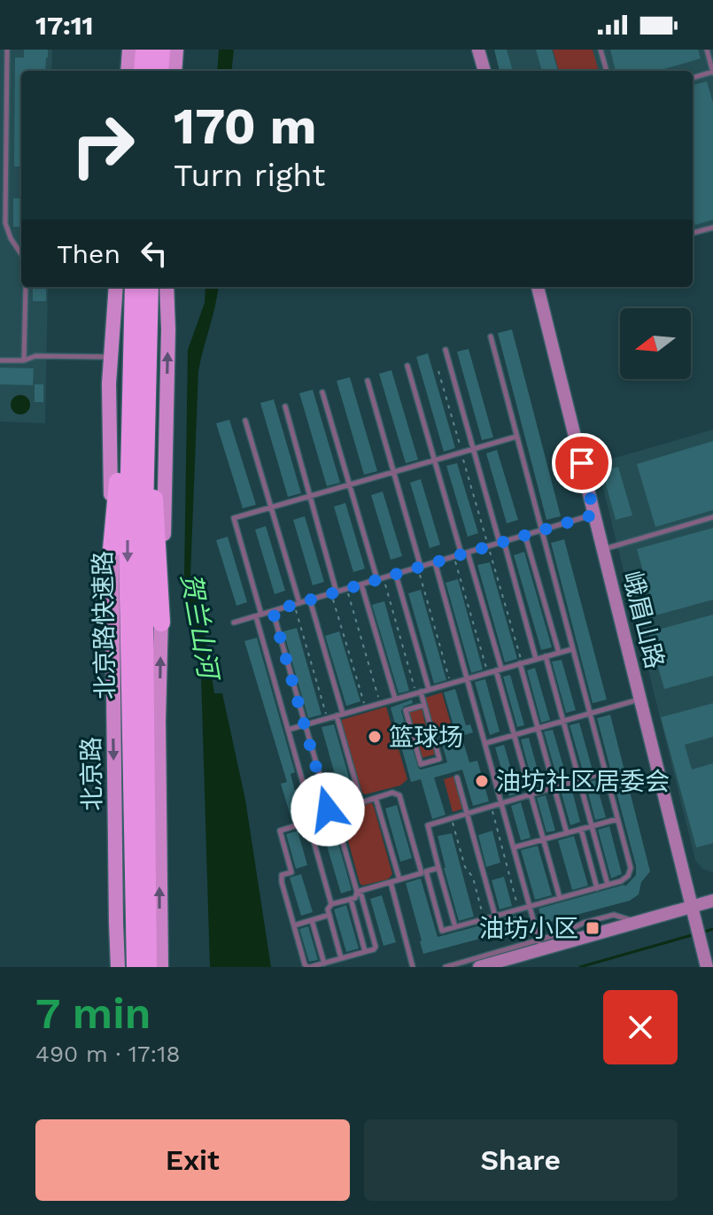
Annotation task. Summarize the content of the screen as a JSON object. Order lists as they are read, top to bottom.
{
  "streets": {
    "highway": ["北京路快速路"],
    "main road": ["北京路"],
    "street": ["峨眉山路"]
  },
  "water": ["贺兰山河"],
  "places": {
    "other": ["篮球场", "油坊社区居委会"],
    "transit": ["油坊小区"]
  },
  "north": "left",
  "page": {
    "status": "17:11",
    "turn": ["170 m", "Turn right"],
    "then": "Then",
    "heading": ["7 min", "490 m · 17:18"],
    "buttons": ["Exit", "Share"]
  }
}
